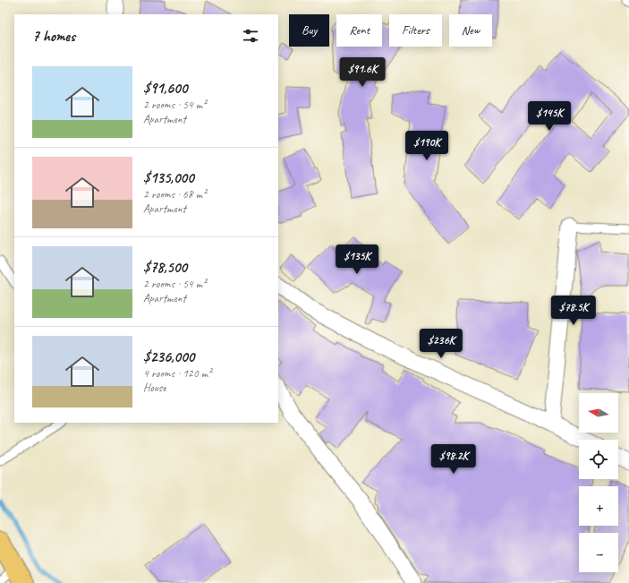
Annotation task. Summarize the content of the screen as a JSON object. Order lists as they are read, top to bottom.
{
  "north": "left",
  "page": {
    "chip": [
      "Buy",
      "Rent",
      "Filters",
      "New"
    ],
    "heading": "7 homes",
    "price": [
      "$91.6K",
      "$145K",
      "$190K",
      "$135K",
      "$78.5K",
      "$236K",
      "$98.2K"
    ],
    "list": [
      {
        "name": "$91,600",
        "note": "2 rooms · 54 m² · Apartment"
      },
      {
        "name": "$135,000",
        "note": "2 rooms · 68 m² · Apartment"
      },
      {
        "name": "$78,500",
        "note": "2 rooms · 54 m² · Apartment"
      },
      {
        "name": "$236,000",
        "note": "4 rooms · 120 m² · House"
      }
    ],
    "map_buttons": ["+", "−"]
  }
}
